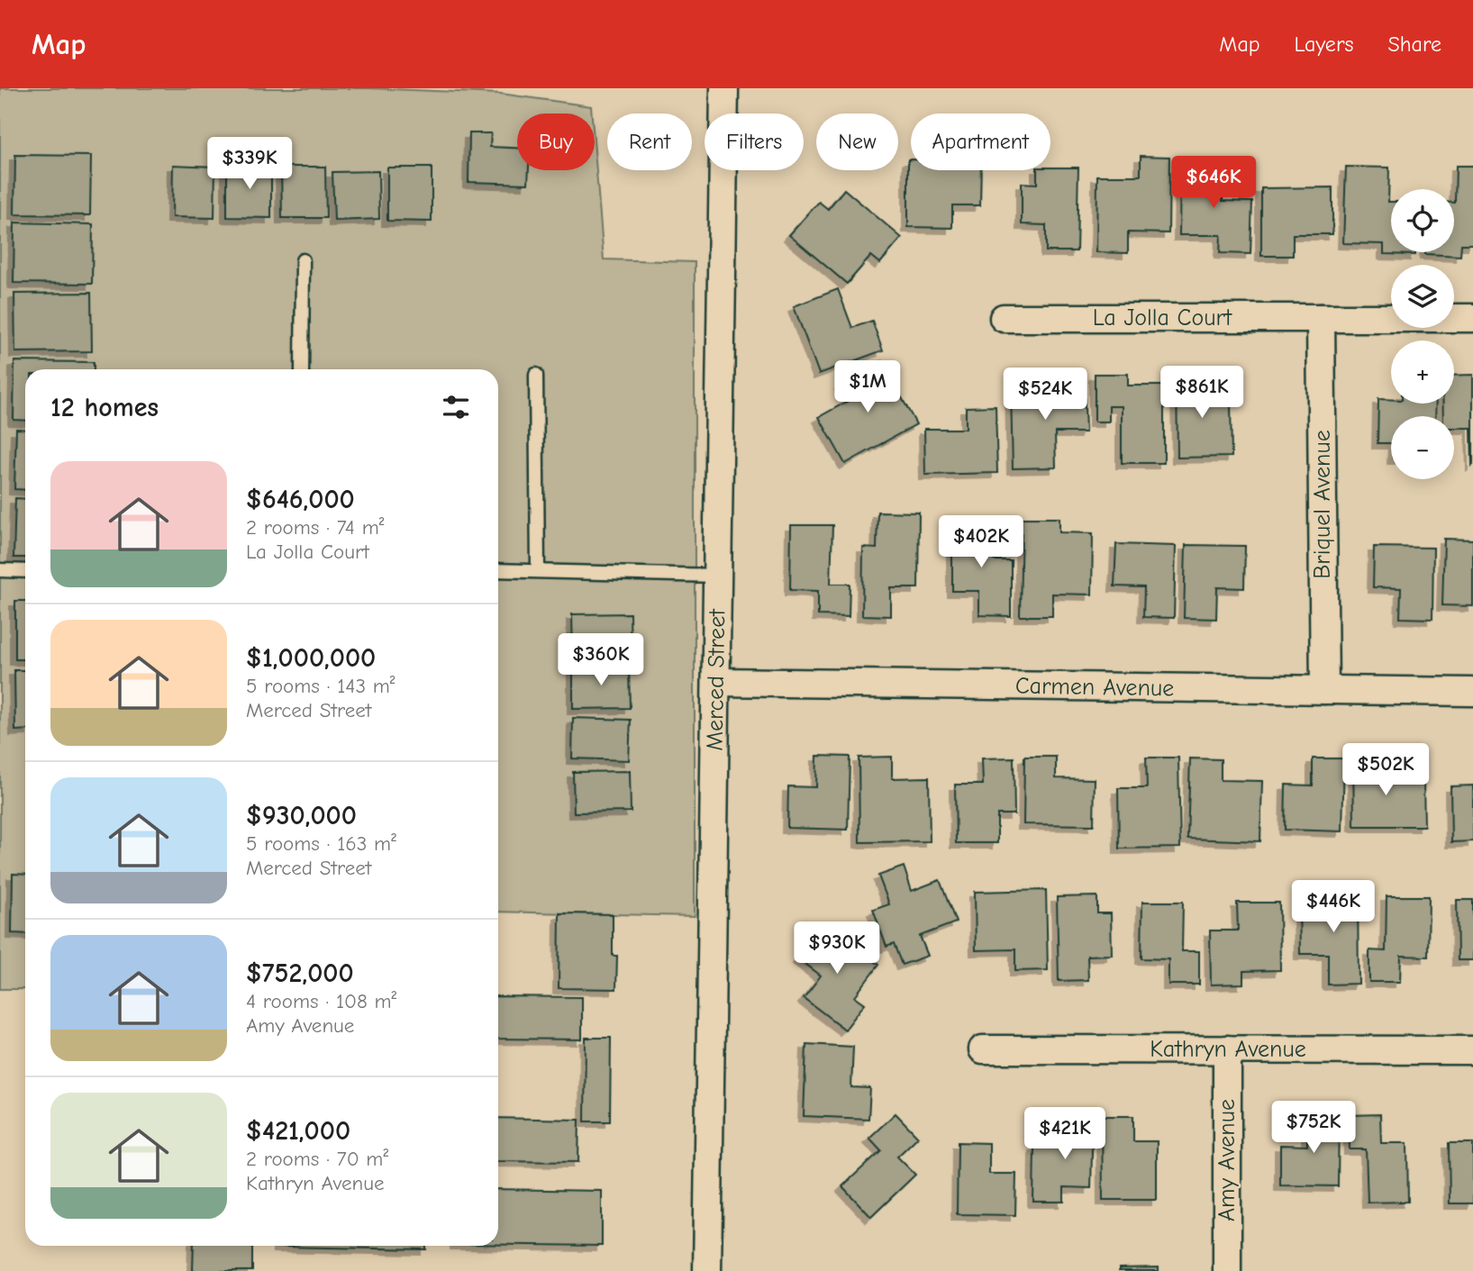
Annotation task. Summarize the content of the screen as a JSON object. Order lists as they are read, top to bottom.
{
  "streets": {
    "street": [
      "La Jolla Court",
      "Briquel Avenue",
      "Merced Street",
      "Carmen Avenue",
      "Kathryn Avenue",
      "Amy Avenue"
    ]
  },
  "crossings": [
    ["La Jolla Court", "Briquel Avenue"],
    ["Briquel Avenue", "Carmen Avenue"],
    ["Merced Street", "Carmen Avenue"],
    ["Kathryn Avenue", "Amy Avenue"]
  ],
  "page": {
    "header": "Map",
    "nav": ["Map", "Layers", "Share"],
    "chip": [
      "Buy",
      "Rent",
      "Filters",
      "New",
      "Apartment"
    ],
    "price": [
      "$339K",
      "$646K",
      "$1M",
      "$861K",
      "$524K",
      "$402K",
      "$360K",
      "$502K",
      "$446K",
      "$930K",
      "$752K",
      "$421K"
    ],
    "map_buttons": ["+", "−"],
    "heading": "12 homes",
    "list": [
      {
        "name": "$646,000",
        "note": "2 rooms · 74 m² · La Jolla Court"
      },
      {
        "name": "$1,000,000",
        "note": "5 rooms · 143 m² · Merced Street"
      },
      {
        "name": "$930,000",
        "note": "5 rooms · 163 m² · Merced Street"
      },
      {
        "name": "$752,000",
        "note": "4 rooms · 108 m² · Amy Avenue"
      },
      {
        "name": "$421,000",
        "note": "2 rooms · 70 m² · Kathryn Avenue"
      }
    ]
  }
}
